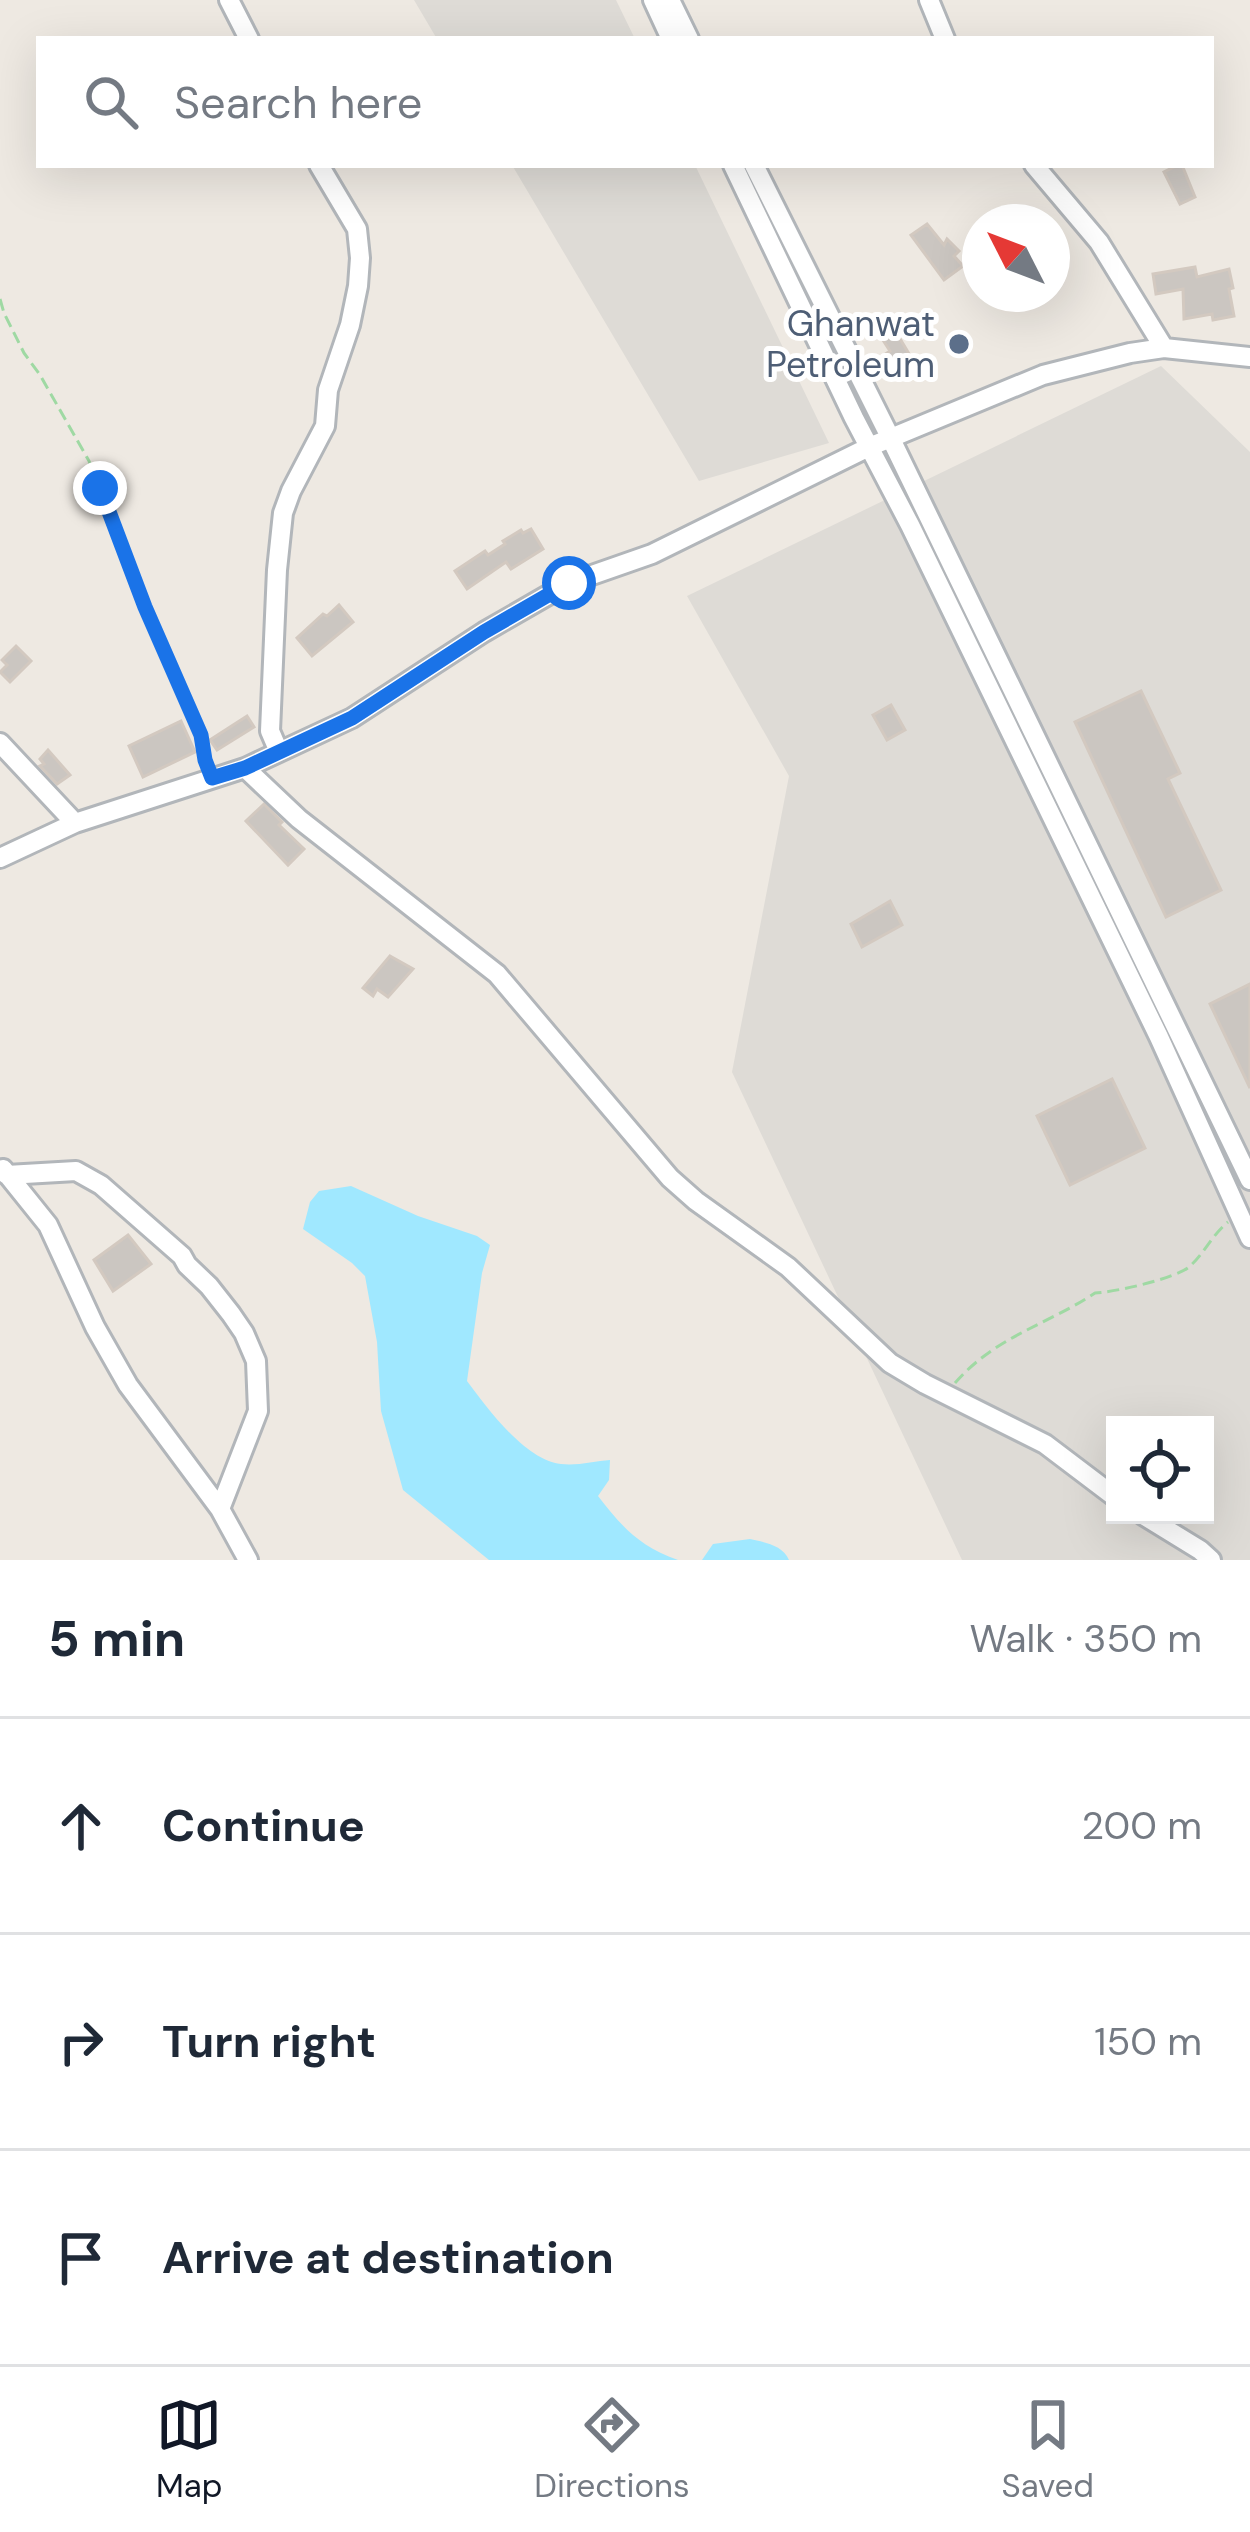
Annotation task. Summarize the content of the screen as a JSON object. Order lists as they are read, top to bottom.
{
  "places": ["Ghanwat Petroleum"],
  "north": "top left",
  "page": {
    "search": "Search here",
    "heading": ["5 min", "Walk · 350 m"],
    "list": [
      ["Continue", "200 m"],
      ["Turn right", "150 m"],
      "Arrive at destination"
    ],
    "nav": ["Map", "Directions", "Saved"]
  }
}
